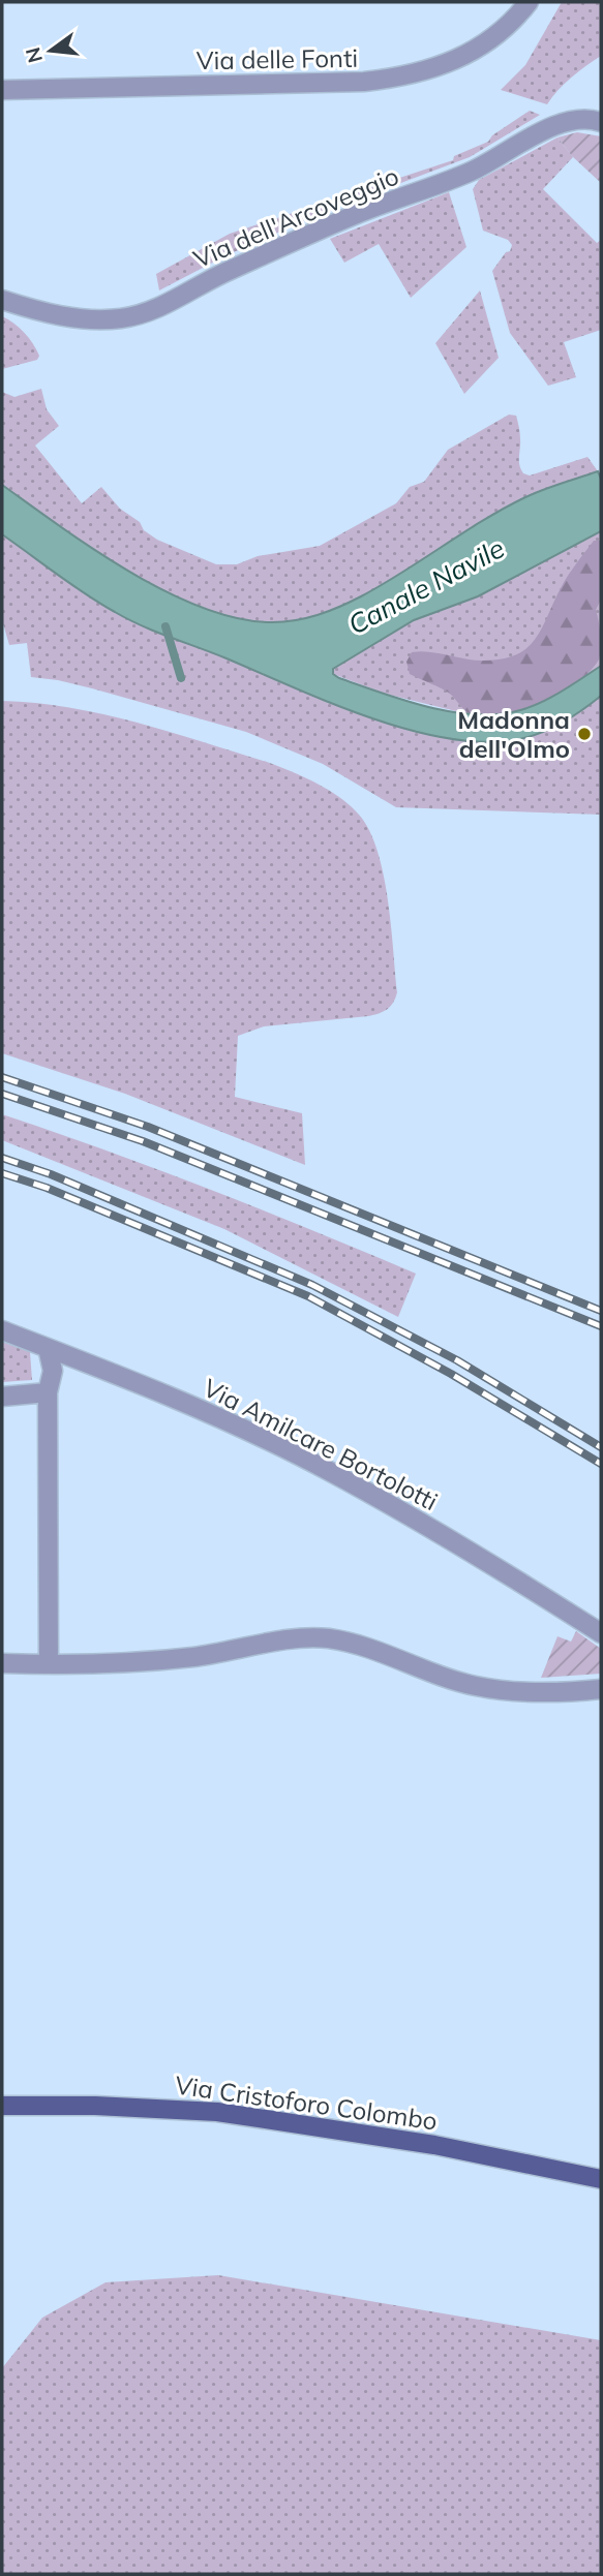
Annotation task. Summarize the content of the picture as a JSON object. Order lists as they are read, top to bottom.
{
  "streets": {
    "main road": ["Via Cristoforo Colombo"],
    "street": ["Via delle Fonti", "Via dell'Arcoveggio", "Via Amilcare Bortolotti"]
  },
  "water": ["Canale Navile"],
  "places": ["Madonna dell'Olmo"],
  "north": "left"
}
